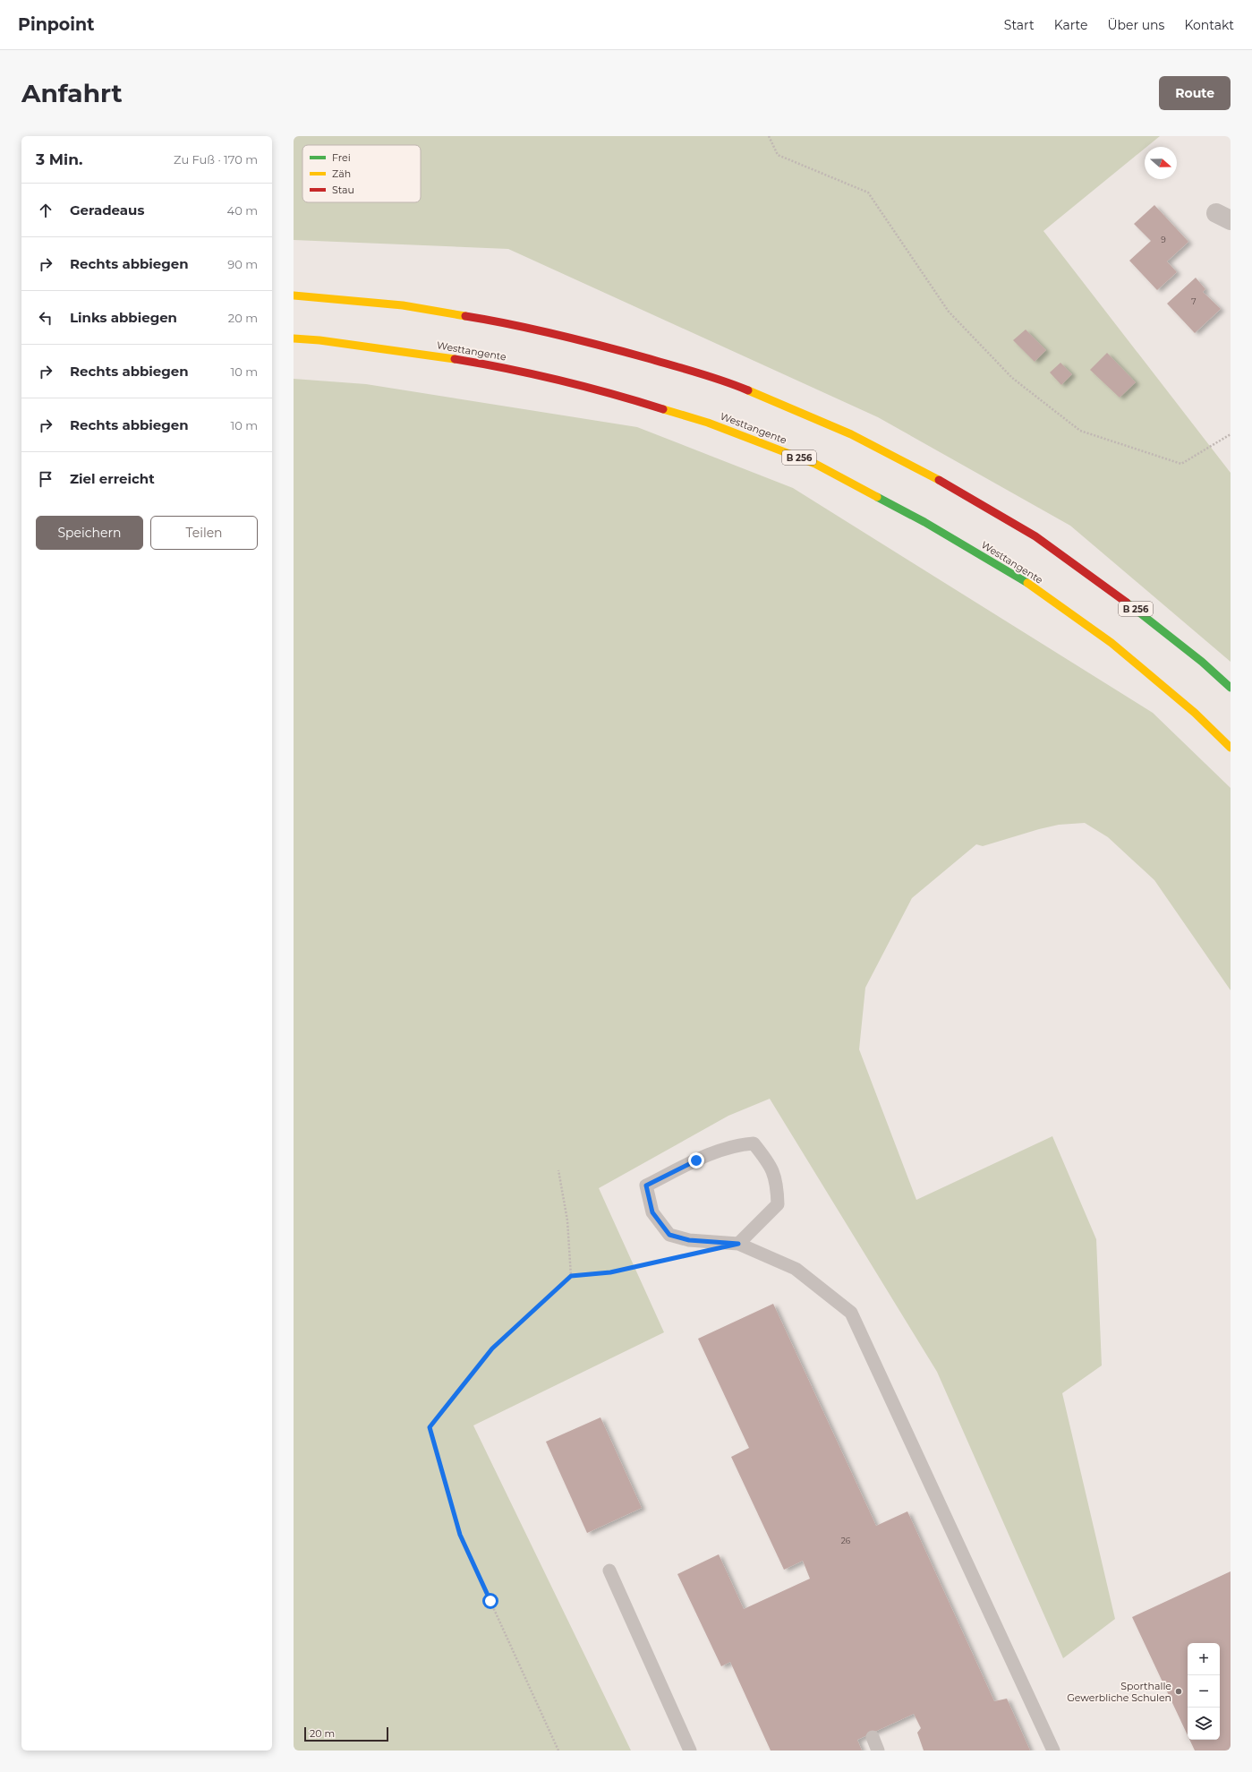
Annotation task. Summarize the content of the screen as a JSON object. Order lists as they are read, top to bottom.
{
  "streets": {
    "highway": ["Westtangente", "B 256"]
  },
  "places": ["Sporthalle Gewerbliche Schulen"],
  "house_numbers": ["9", "7", "26"],
  "legend": ["Frei", "Zäh", "Stau"],
  "scale_bar": "20 m",
  "north": "right",
  "page": {
    "header": "Pinpoint",
    "nav": [
      "Start",
      "Karte",
      "Über uns",
      "Kontakt"
    ],
    "buttons": [
      "Route",
      ["Speichern", "Teilen"]
    ],
    "title": "Anfahrt",
    "heading": ["3 Min.", "Zu Fuß · 170 m"],
    "list": [
      ["Geradeaus", "40 m"],
      ["Rechts abbiegen", "90 m"],
      ["Links abbiegen", "20 m"],
      ["Rechts abbiegen", "10 m"],
      ["Rechts abbiegen", "10 m"],
      "Ziel erreicht"
    ],
    "map_buttons": ["+", "−"],
    "scale": "20 m"
  }
}
